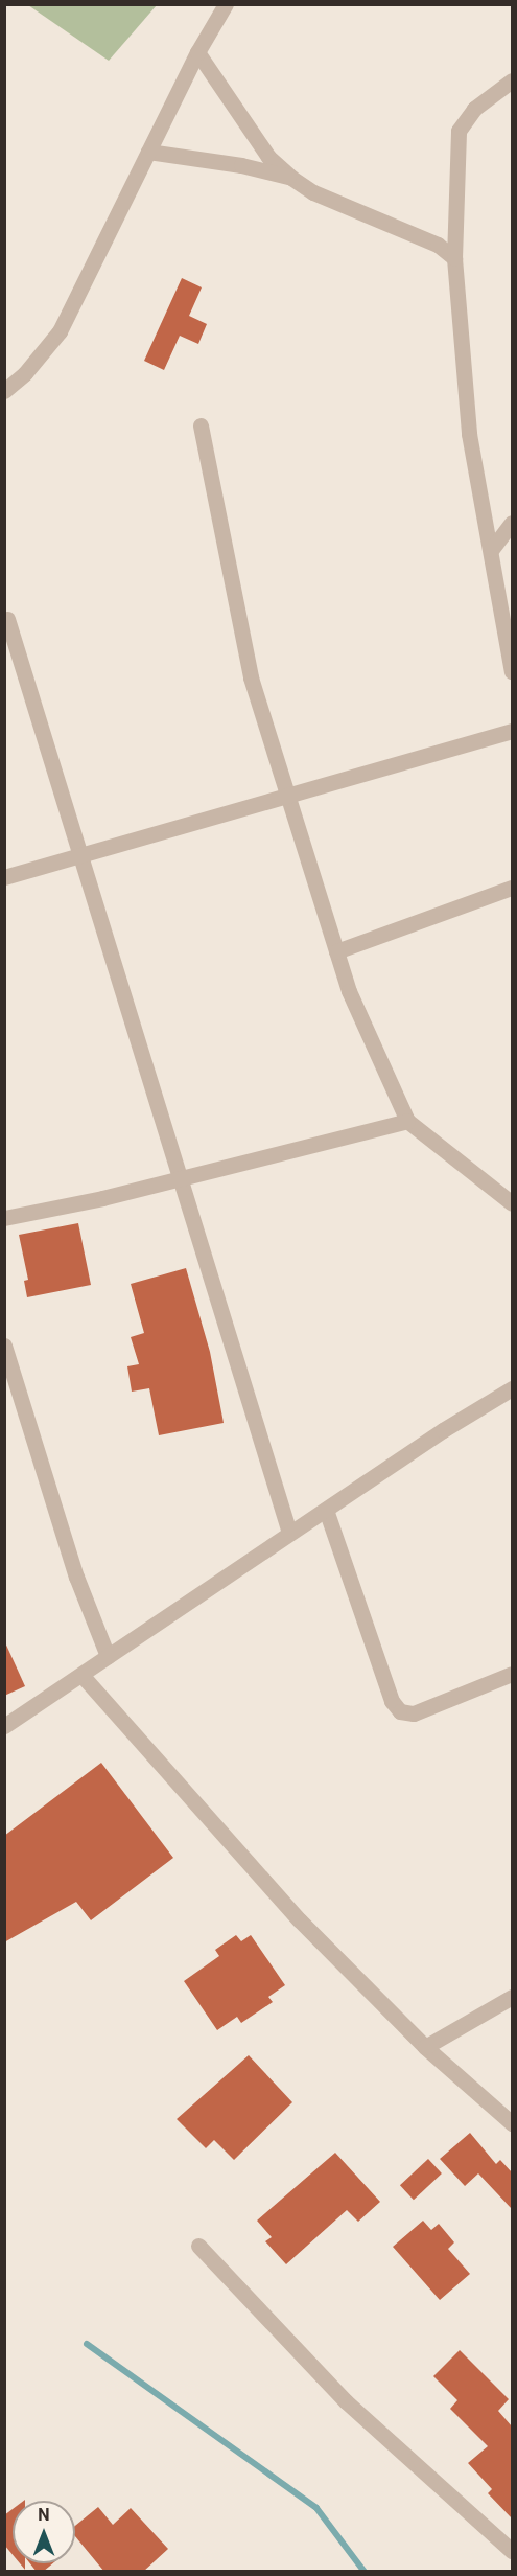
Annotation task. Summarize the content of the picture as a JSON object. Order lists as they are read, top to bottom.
{
  "north": "top"
}
